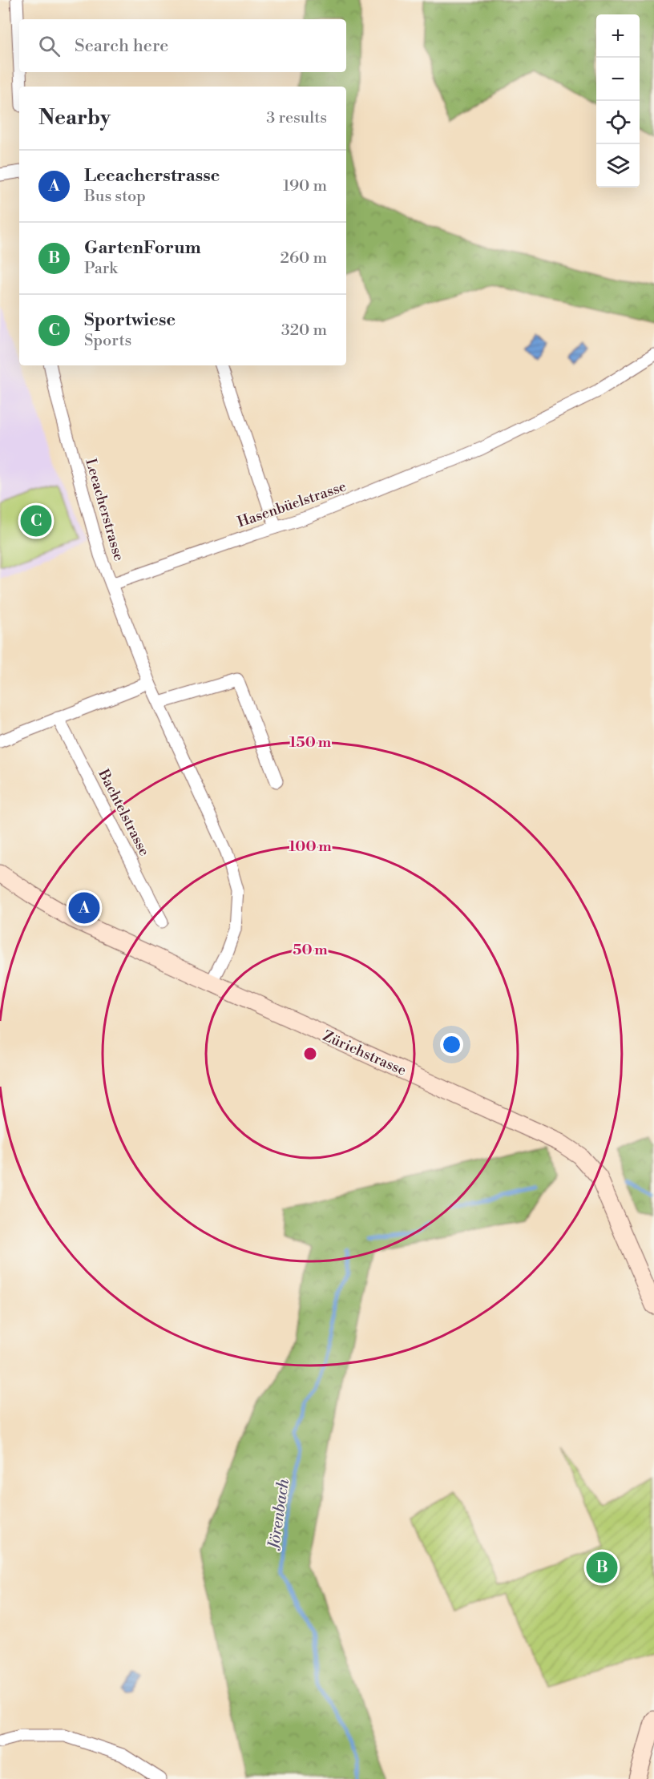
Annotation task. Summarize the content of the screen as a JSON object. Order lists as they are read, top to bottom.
{
  "streets": {
    "main road": ["Zürichstrasse"],
    "street": ["Hasenbüelstrasse", "Leeacherstrasse", "Bachtelstrasse"]
  },
  "crossings": [
    ["Hasenbüelstrasse", "Leeacherstrasse"],
    ["Leeacherstrasse", "Zürichstrasse"]
  ],
  "water": ["Jörenbach"],
  "page": {
    "map_buttons": ["+", "−"],
    "search": "Search here",
    "heading": ["Nearby", "3 results"],
    "list": [
      {
        "mark": "A",
        "name": "Leeacherstrasse",
        "note": "Bus stop",
        "value": "190 m"
      },
      {
        "mark": "B",
        "name": "GartenForum",
        "note": "Park",
        "value": "260 m"
      },
      {
        "mark": "C",
        "name": "Sportwiese",
        "note": "Sports",
        "value": "320 m"
      }
    ],
    "pins": ["C", "A", "B"]
  },
  "rings": ["150 m", "100 m", "50 m"]
}
